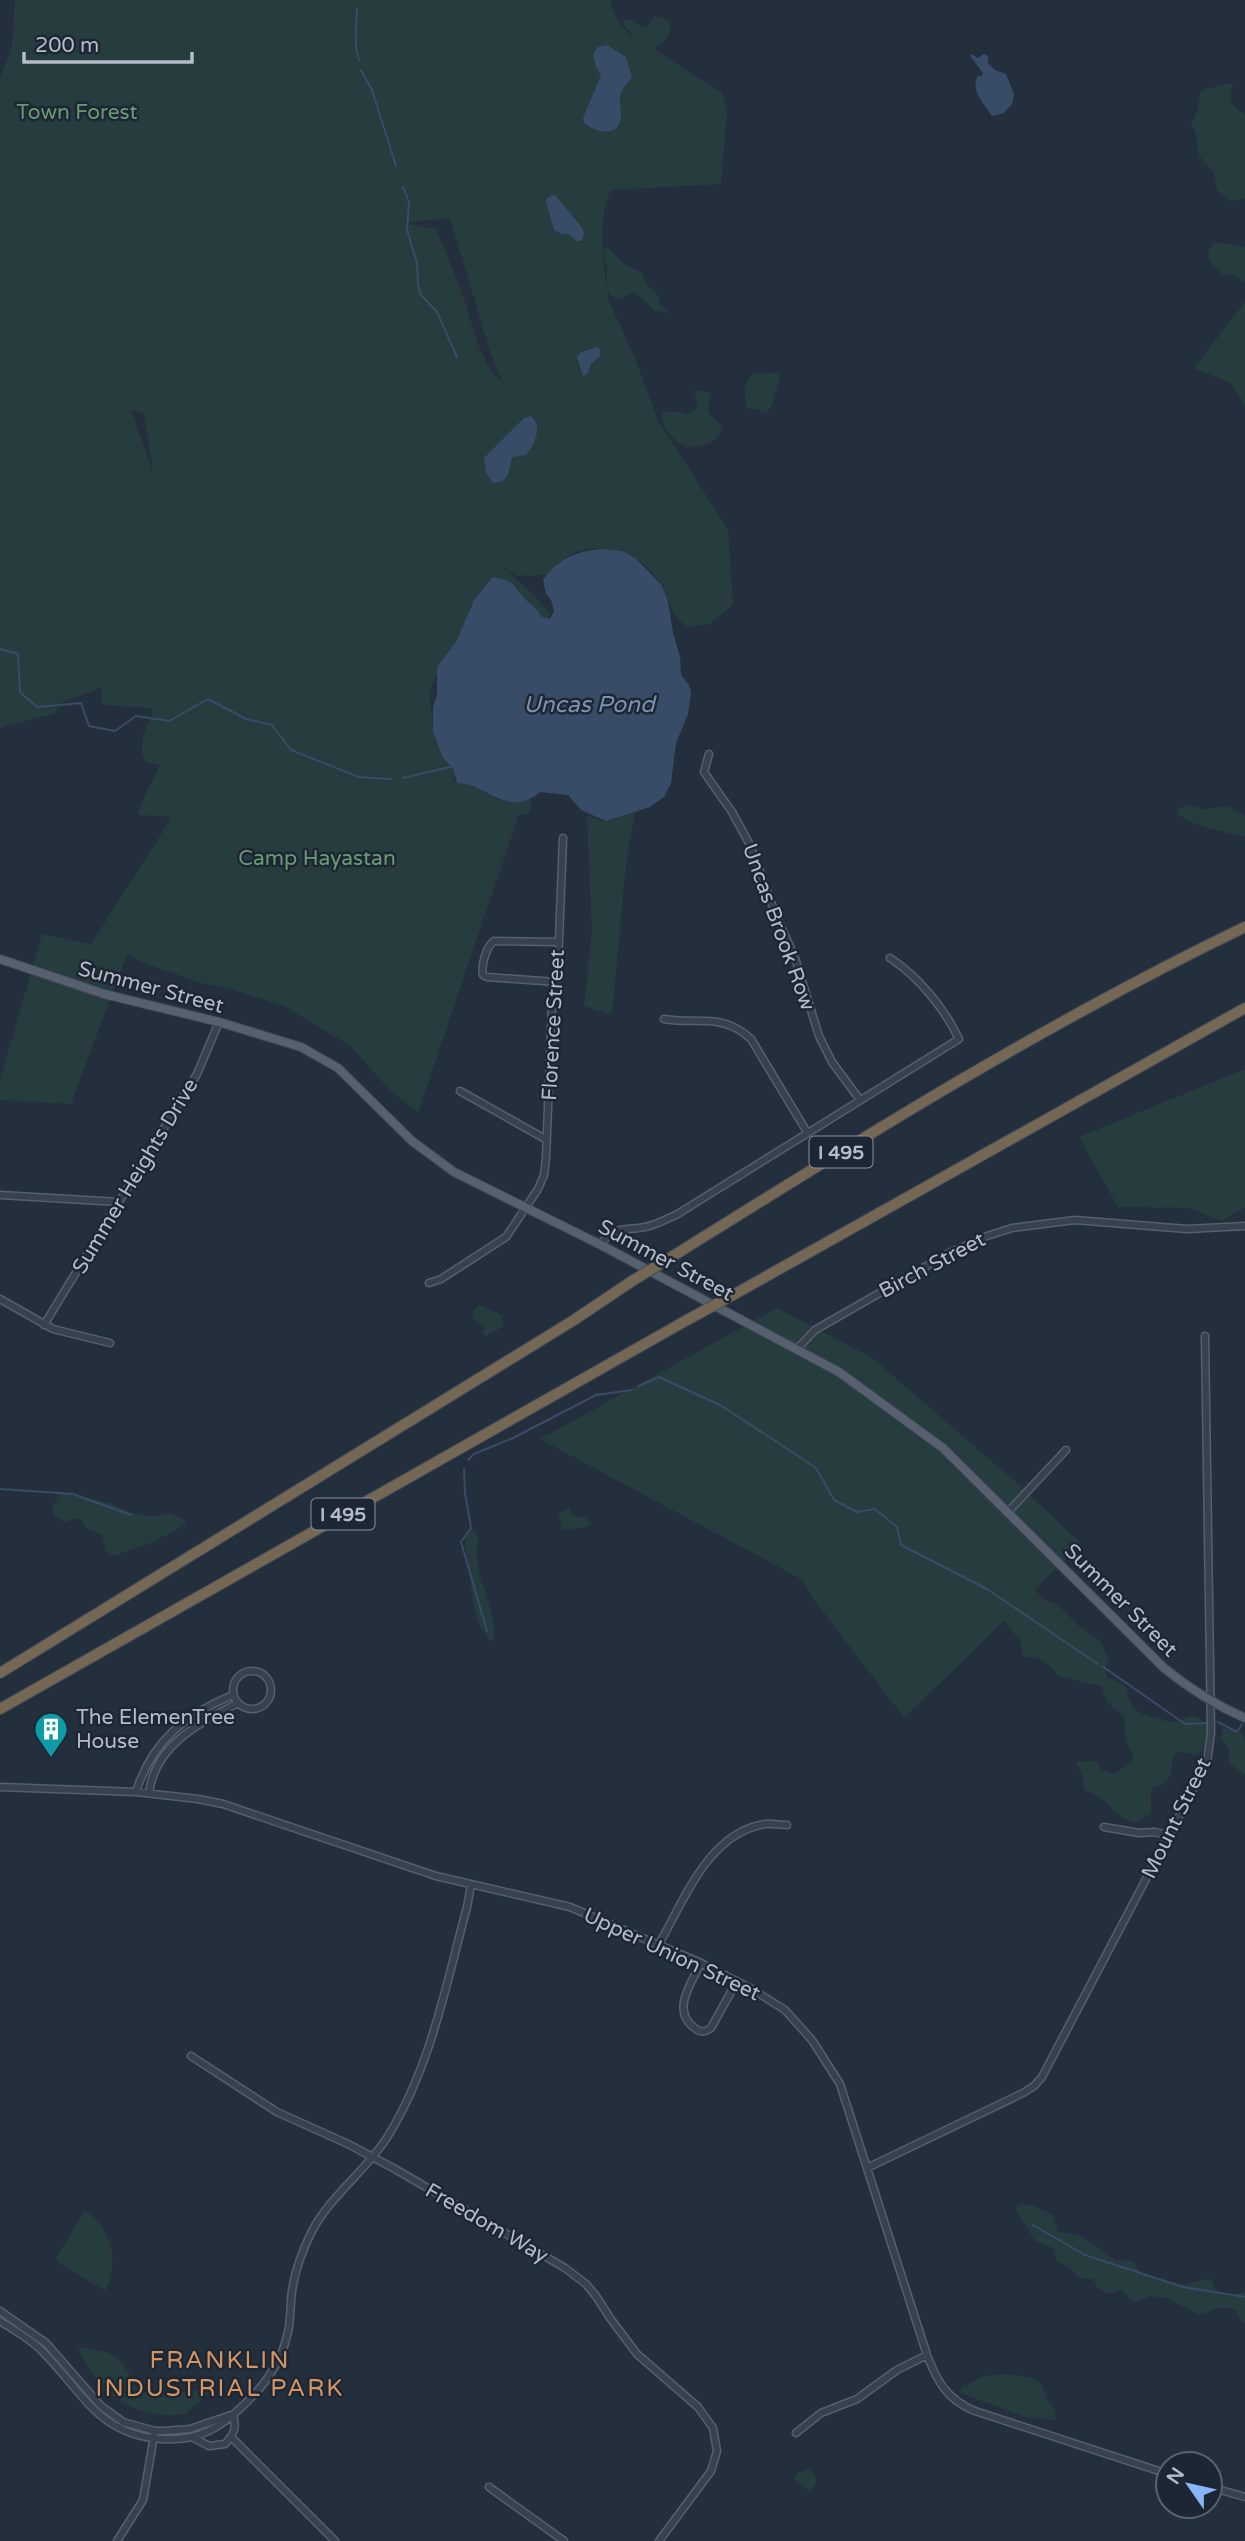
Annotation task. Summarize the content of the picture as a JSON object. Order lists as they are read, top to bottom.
{
  "streets": {
    "highway": ["I 495"],
    "main road": ["Summer Street"],
    "street": [
      "Uncas Brook Row",
      "Florence Street",
      "Summer Heights Drive",
      "Birch Street",
      "Mount Street",
      "Upper Union Street",
      "Freedom Way"
    ]
  },
  "crossings": [
    ["Summer Street", "Florence Street"],
    ["Summer Street", "Summer Heights Drive"],
    ["Summer Street", "Birch Street"],
    ["Summer Street", "Mount Street"],
    ["Mount Street", "Upper Union Street"]
  ],
  "districts": ["FRANKLIN INDUSTRIAL PARK"],
  "water": ["Uncas Pond"],
  "parks": ["Town Forest", "Camp Hayastan"],
  "places": {
    "building": ["The ElemenTree House"]
  },
  "scale_bar": "200 m",
  "north": "top left"
}
